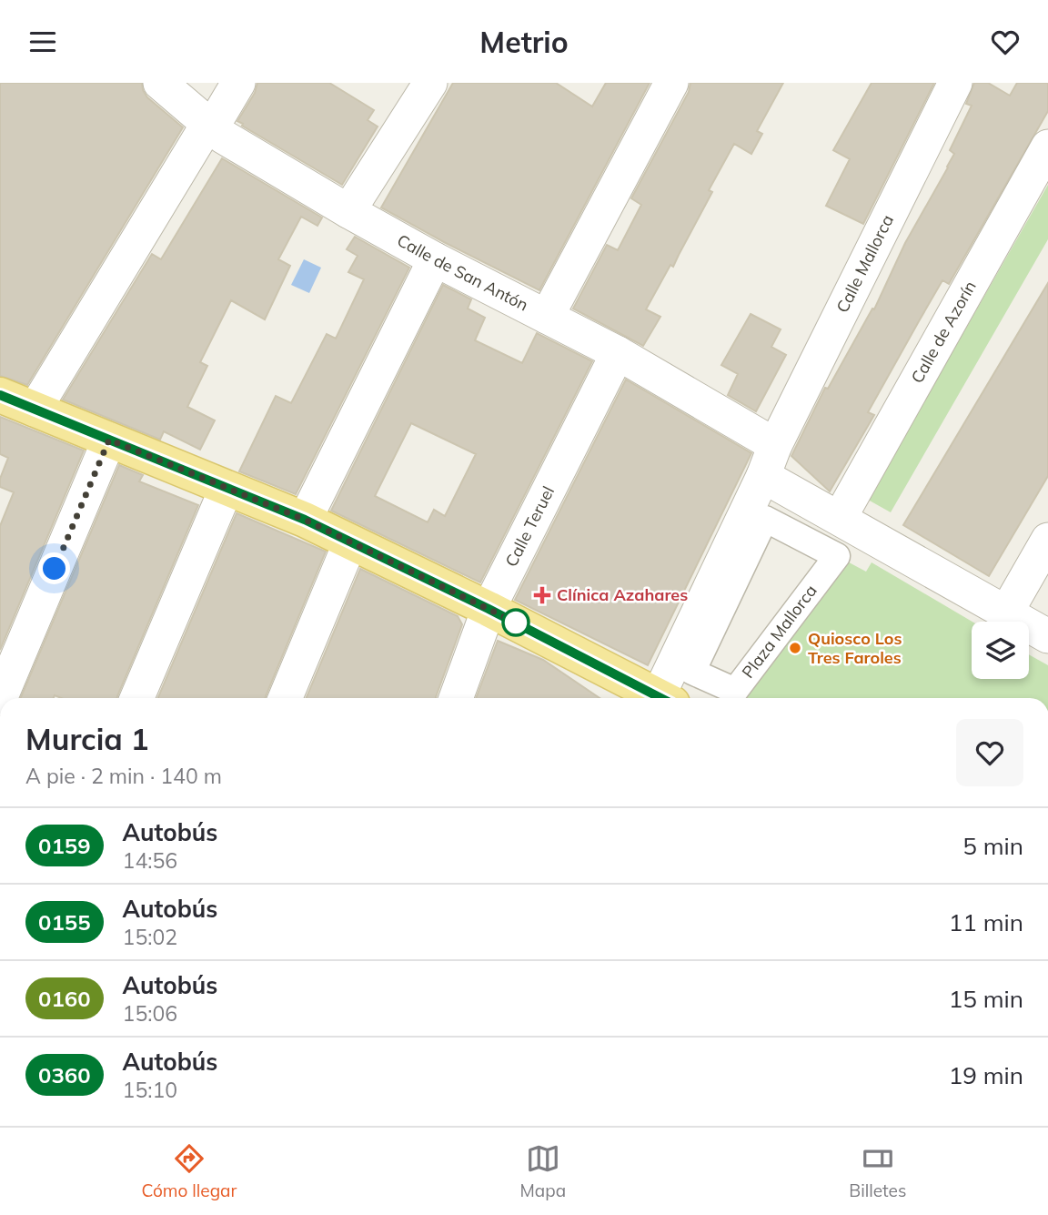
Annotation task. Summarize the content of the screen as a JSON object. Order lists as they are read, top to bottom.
{
  "streets": {
    "street": [
      "Calle Mallorca",
      "Calle de San Antón",
      "Calle de Azorín",
      "Calle Teruel",
      "Plaza Mallorca"
    ]
  },
  "crossings": [
    ["Calle Mallorca", "Calle de San Antón"],
    ["Calle de San Antón", "Calle Teruel"]
  ],
  "places": {
    "health": ["Clínica Azahares"],
    "other": ["Quiosco Los Tres Faroles"]
  },
  "lines": ["bus line 0159"],
  "page": {
    "header": "Metrio",
    "heading": ["Murcia 1", "A pie · 2 min · 140 m"],
    "list": [
      {
        "mark": "0159",
        "name": "Autobús",
        "note": "14:56",
        "value": "5 min"
      },
      {
        "mark": "0155",
        "name": "Autobús",
        "note": "15:02",
        "value": "11 min"
      },
      {
        "mark": "0160",
        "name": "Autobús",
        "note": "15:06",
        "value": "15 min"
      },
      {
        "mark": "0360",
        "name": "Autobús",
        "note": "15:10",
        "value": "19 min"
      }
    ],
    "tabs": ["Cómo llegar", "Mapa", "Billetes"]
  }
}
